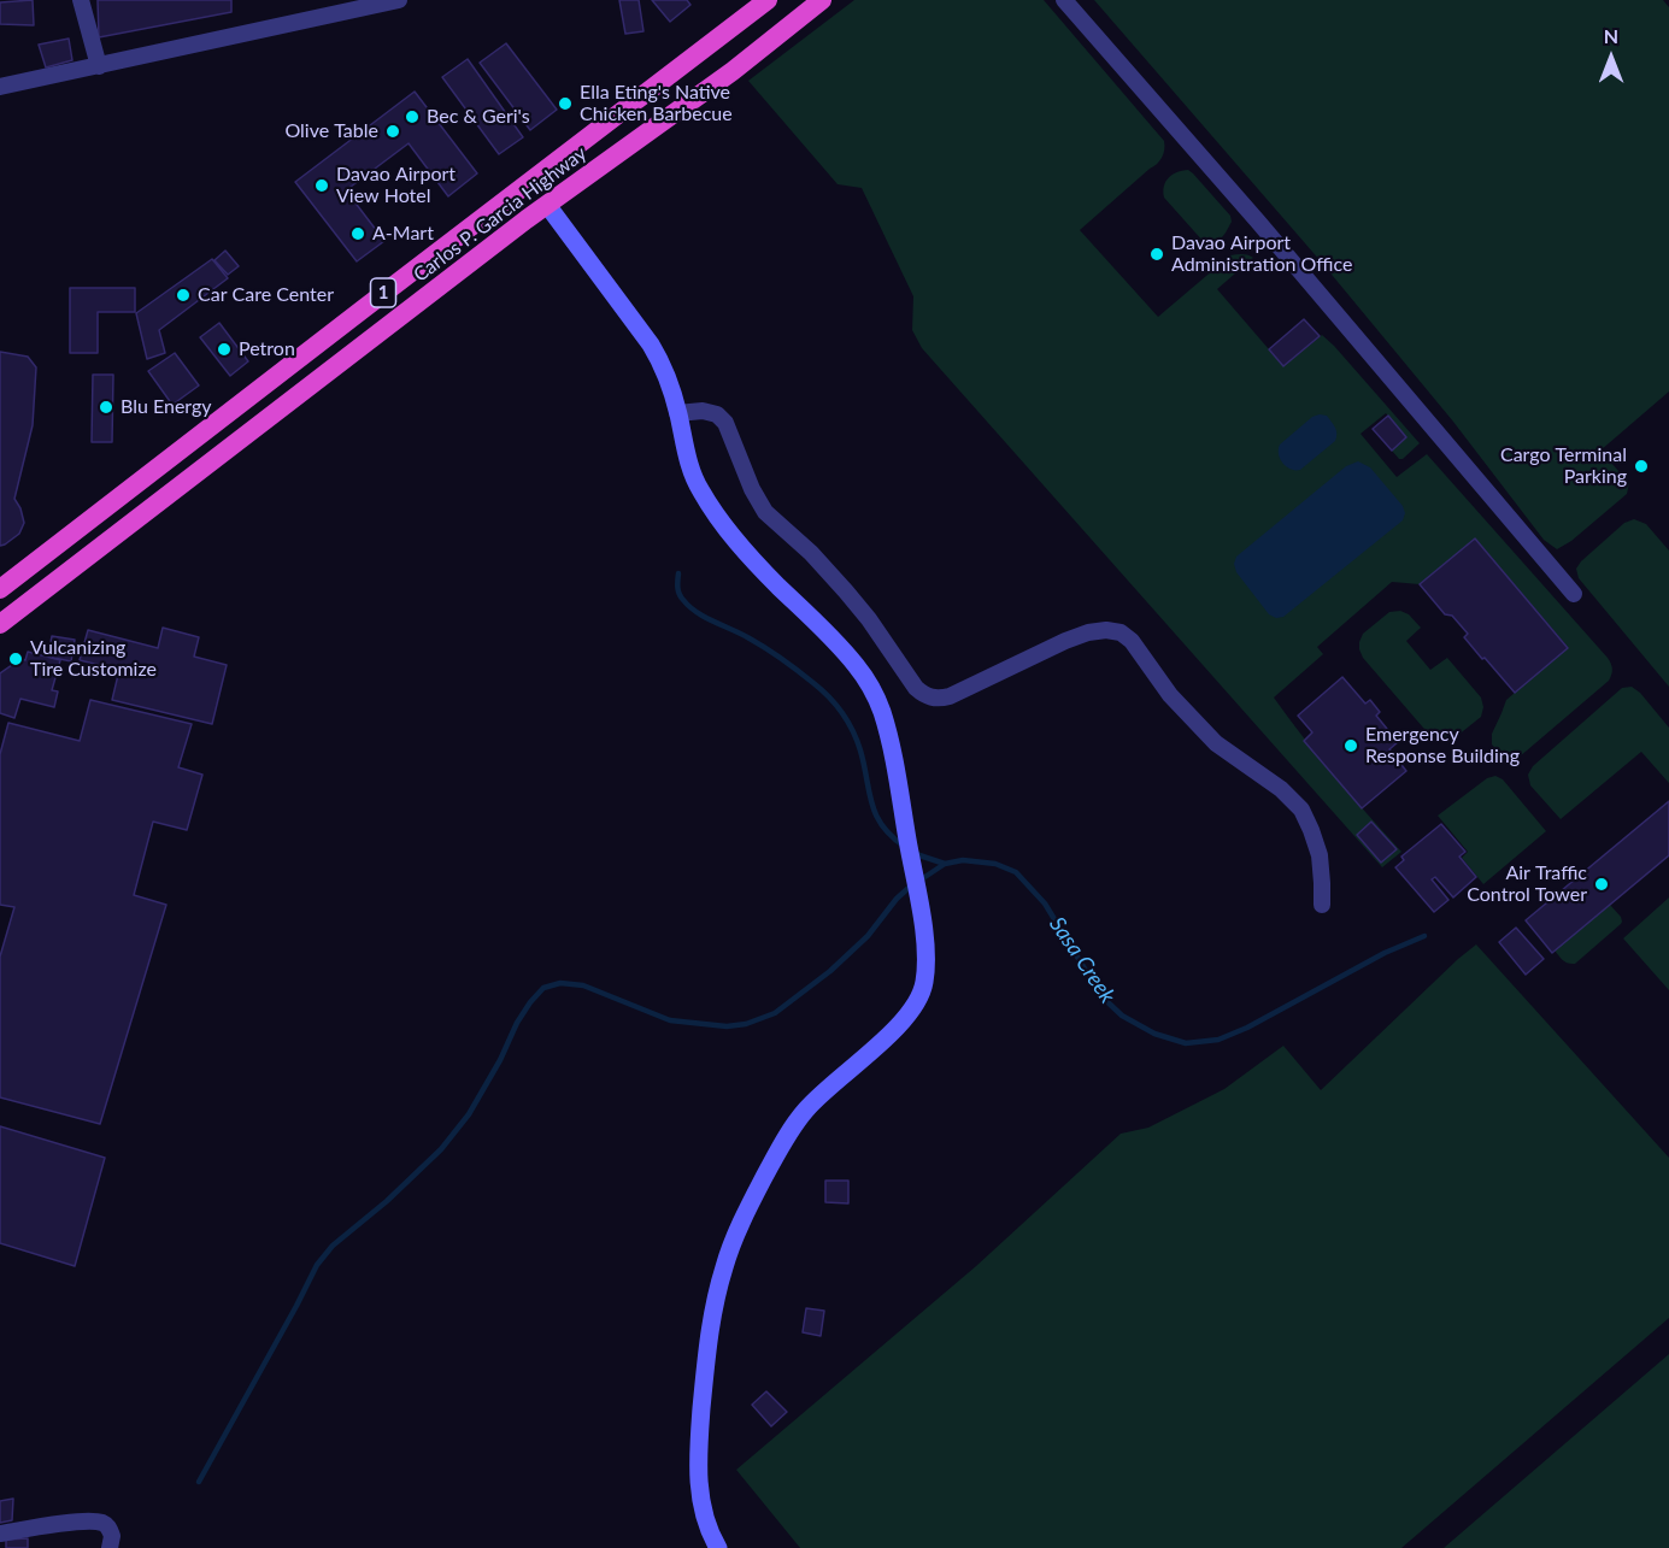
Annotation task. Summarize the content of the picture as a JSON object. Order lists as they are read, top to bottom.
{
  "streets": {
    "highway": ["Carlos P. Garcia Highway", "1"]
  },
  "water": ["Sasa Creek"],
  "places": [
    "Ella Eting's Native Chicken Barbecue",
    "Bec & Geri's",
    "Olive Table",
    "Davao Airport View Hotel",
    "A-Mart",
    "Davao Airport Administration Office",
    "Car Care Center",
    "Petron",
    "Blu Energy",
    "Cargo Terminal Parking",
    "Vulcanizing Tire Customize",
    "Emergency Response Building",
    "Air Traffic Control Tower"
  ],
  "north": "top"
}
